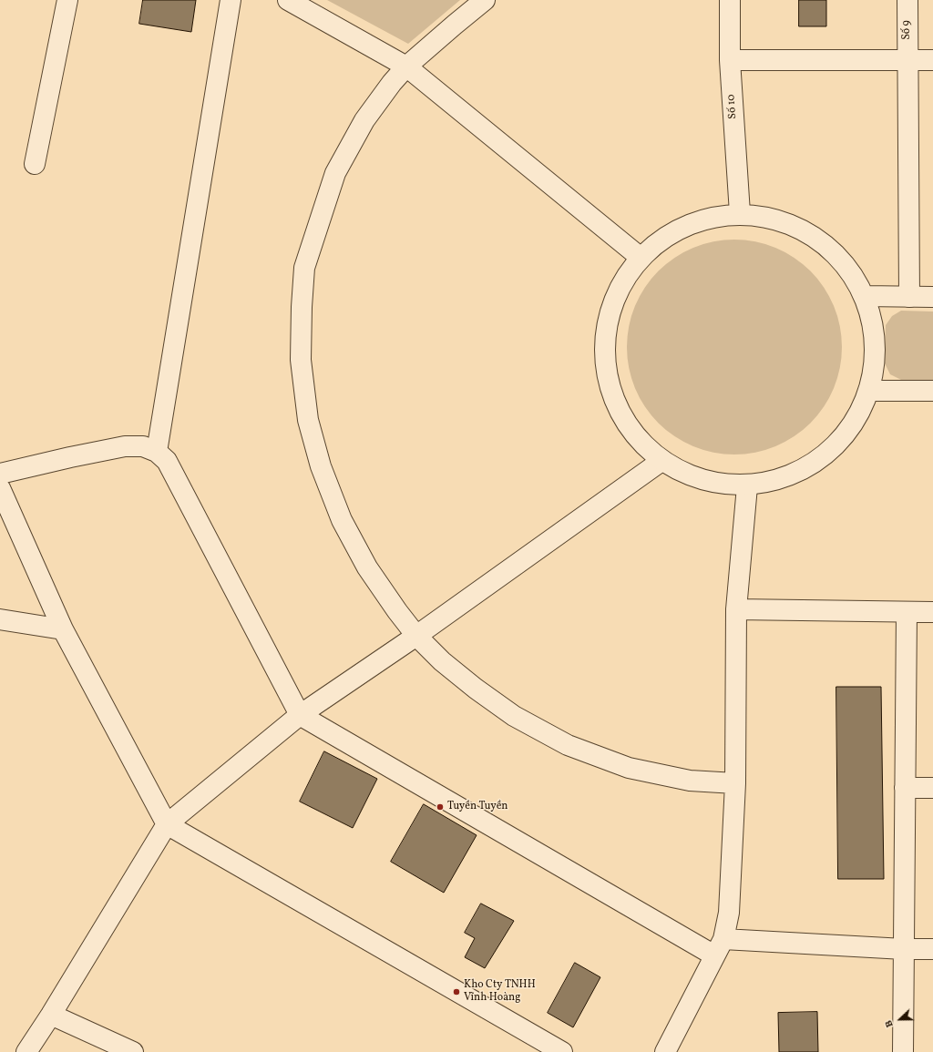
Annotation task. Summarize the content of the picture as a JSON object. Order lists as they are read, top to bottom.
{
  "streets": {
    "street": ["Số 9", "Số 10"]
  },
  "places": ["Tuyền Tuyền", "Kho Cty TNHH Vĩnh Hoàng"],
  "north": "left"
}
